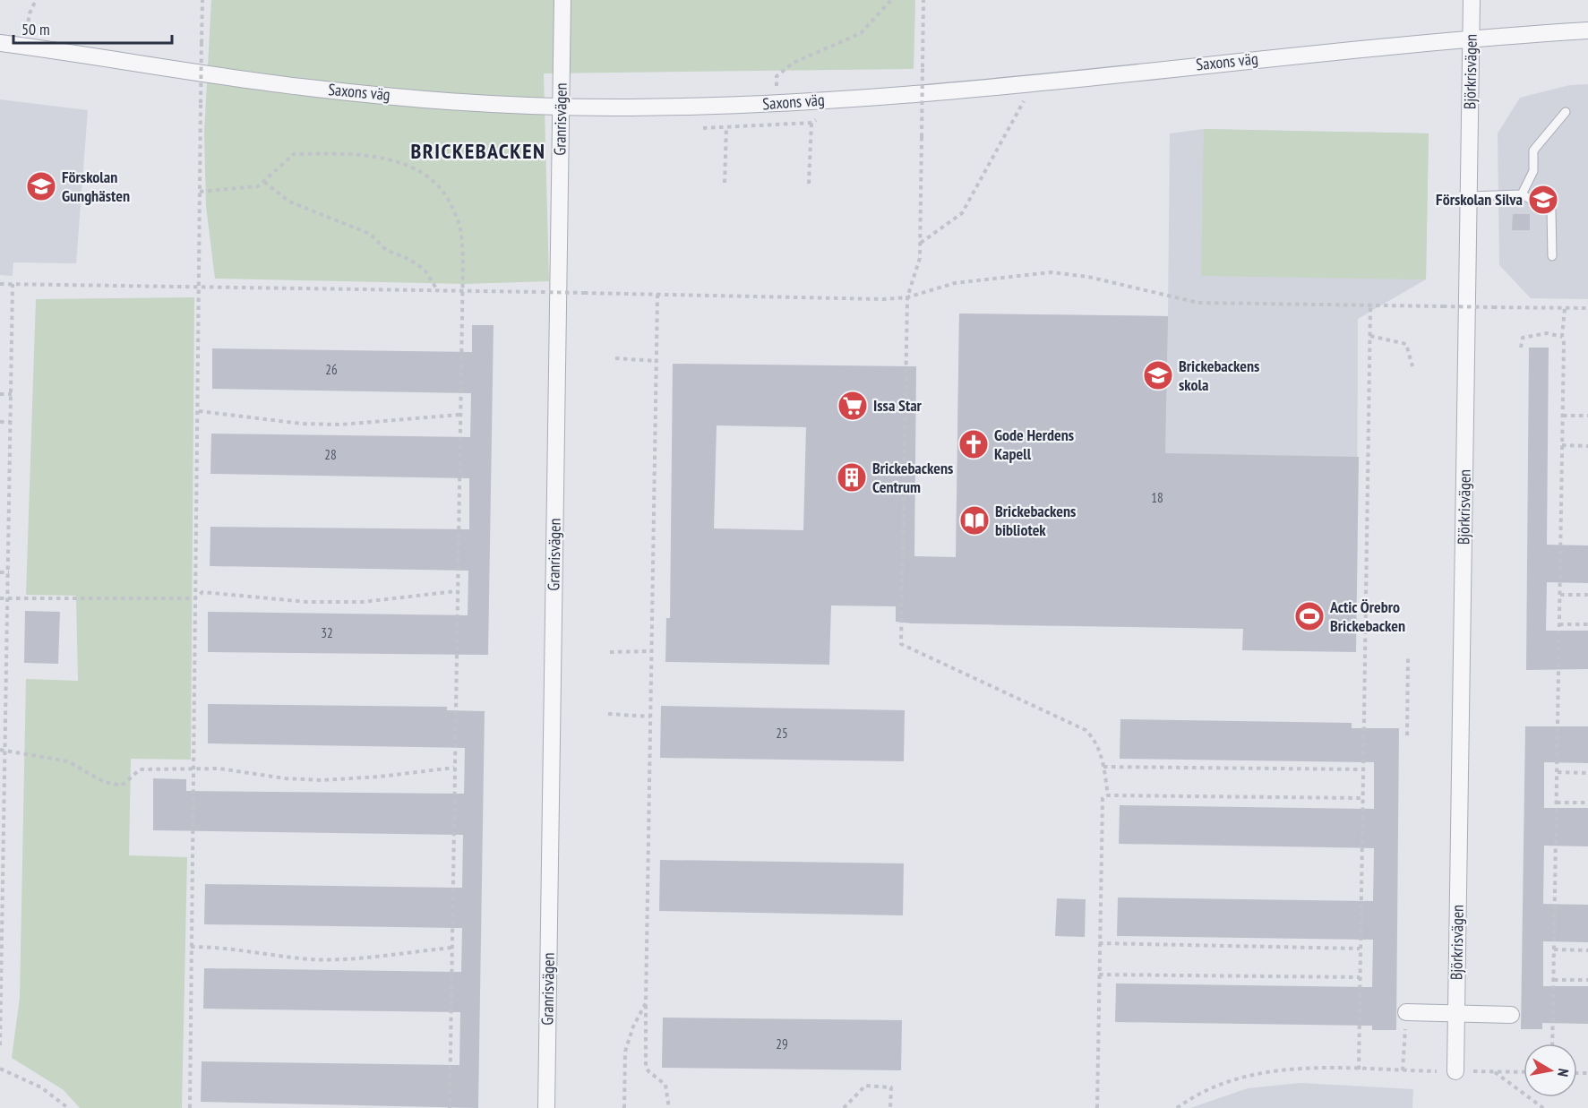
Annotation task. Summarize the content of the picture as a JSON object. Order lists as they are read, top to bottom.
{
  "streets": {
    "street": ["Saxons väg", "Björkrisvägen", "Granrisvägen"]
  },
  "crossings": [
    ["Saxons väg", "Björkrisvägen"],
    ["Saxons väg", "Granrisvägen"]
  ],
  "districts": ["BRICKEBACKEN"],
  "places": {
    "school or university": ["Förskolan Gunghästen", "Förskolan Silva", "Brickebackens skola"],
    "supermarket": ["Issa Star"],
    "church": ["Gode Herdens Kapell"],
    "building": ["Brickebackens Centrum"],
    "library": ["Brickebackens bibliotek"],
    "sports": ["Actic Örebro Brickebacken"]
  },
  "house_numbers": [
    "26",
    "28",
    "18",
    "32",
    "25",
    "29"
  ],
  "scale_bar": "50 m",
  "north": "right"
}
